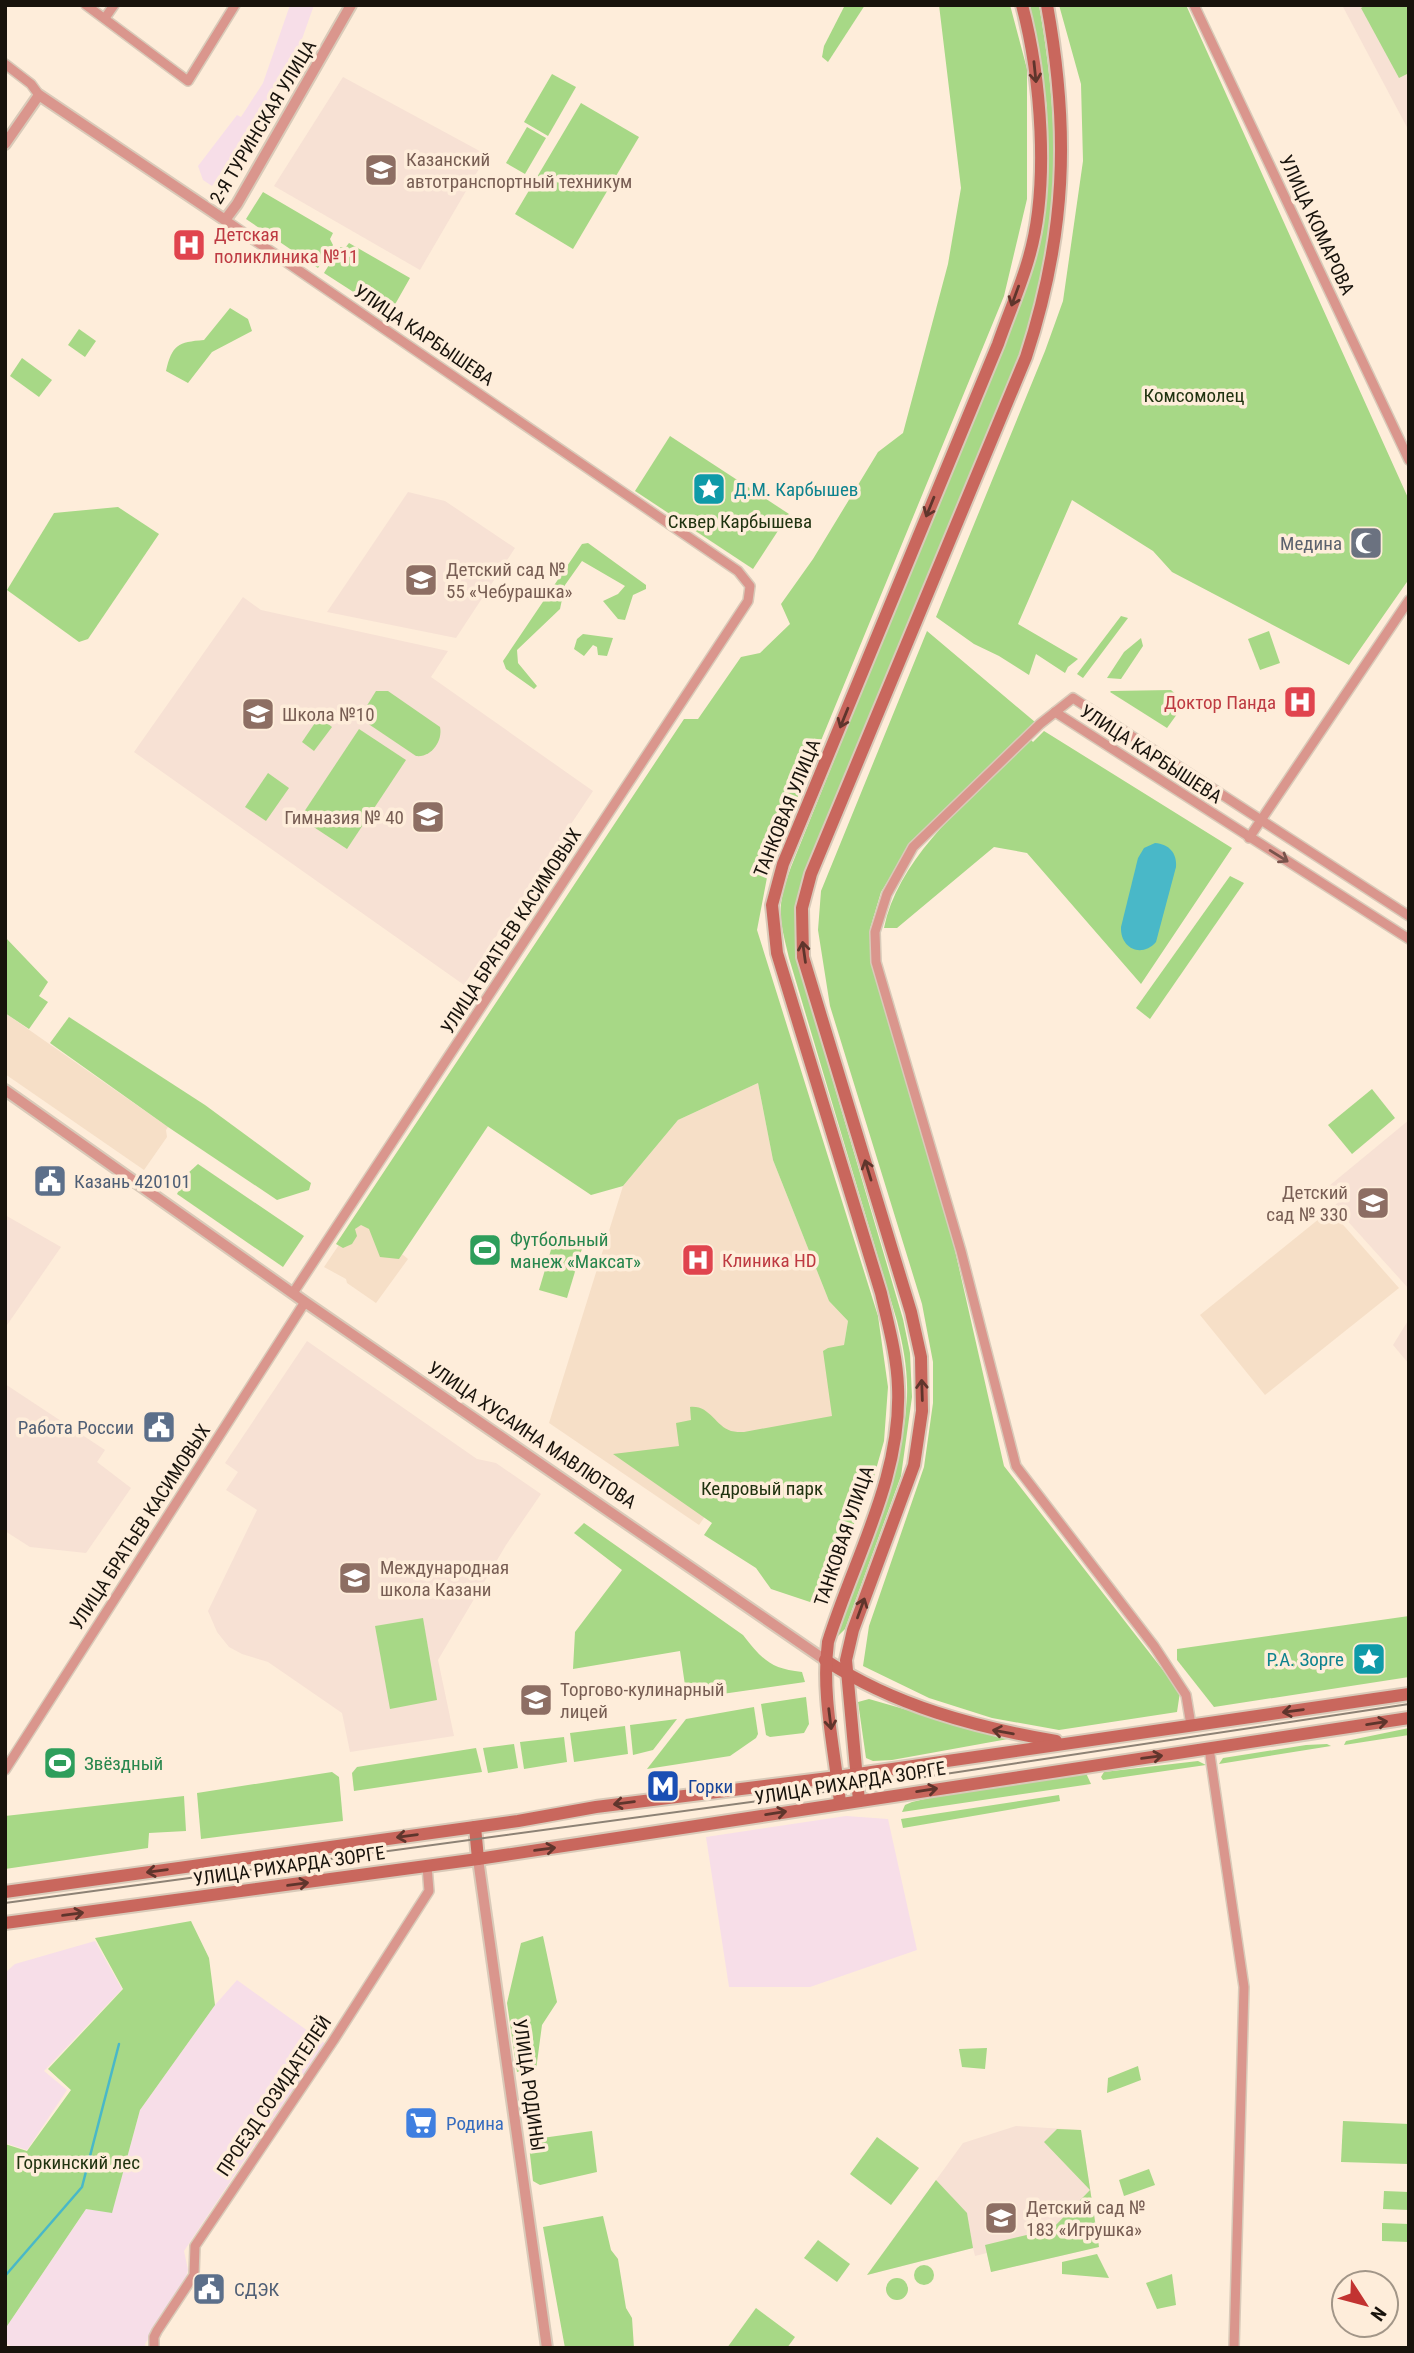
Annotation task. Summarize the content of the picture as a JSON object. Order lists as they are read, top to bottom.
{
  "streets": {
    "main road": [
      "ТАНКОВАЯ УЛИЦА",
      "УЛИЦА ХУСАИНА МАВЛЮТОВА",
      "УЛИЦА РИХАРДА ЗОРГЕ",
      "УЛИЦА РОДИНЫ"
    ],
    "street": [
      "2-Я ТУРИНСКАЯ УЛИЦА",
      "УЛИЦА КОМАРОВА",
      "УЛИЦА КАРБЫШЕВА",
      "УЛИЦА БРАТЬЕВ КАСИМОВЫХ",
      "ПРОЕЗД СОЗИДАТЕЛЕЙ"
    ]
  },
  "crossings": [
    ["2-Я ТУРИНСКАЯ УЛИЦА", "УЛИЦА КАРБЫШЕВА"],
    ["УЛИЦА КАРБЫШЕВА", "УЛИЦА БРАТЬЕВ КАСИМОВЫХ"],
    ["ТАНКОВАЯ УЛИЦА", "УЛИЦА ХУСАИНА МАВЛЮТОВА"],
    ["ТАНКОВАЯ УЛИЦА", "УЛИЦА РИХАРДА ЗОРГЕ"],
    ["УЛИЦА БРАТЬЕВ КАСИМОВЫХ", "УЛИЦА ХУСАИНА МАВЛЮТОВА"],
    ["УЛИЦА ХУСАИНА МАВЛЮТОВА", "УЛИЦА РИХАРДА ЗОРГЕ"],
    ["УЛИЦА РИХАРДА ЗОРГЕ", "УЛИЦА РОДИНЫ"],
    ["УЛИЦА РИХАРДА ЗОРГЕ", "ПРОЕЗД СОЗИДАТЕЛЕЙ"]
  ],
  "parks": [
    "Комсомолец",
    "Сквер Карбышева",
    "Кедровый парк",
    "Горкинский лес"
  ],
  "places": {
    "school or university": [
      "Казанский автотранспортный техникум",
      "Детский сад № 55 «Чебурашка»",
      "Школа №10",
      "Гимназия № 40",
      "Детский сад № 330",
      "Международная школа Казани",
      "Торгово-кулинарный лицей",
      "Детский сад № 183 «Игрушка»"
    ],
    "hospital": ["Детская поликлиника №11", "Доктор Панда", "Клиника HD"],
    "place": ["Д.М. Карбышев", "Р.А. Зорге"],
    "mosque": ["Медина"],
    "public building": ["Казань 420101", "Работа России", "СДЭК"],
    "sports": ["Футбольный манеж «Максат»", "Звёздный"],
    "metro station": ["Горки"],
    "supermarket": ["Родина"]
  },
  "north": "bottom right"
}
